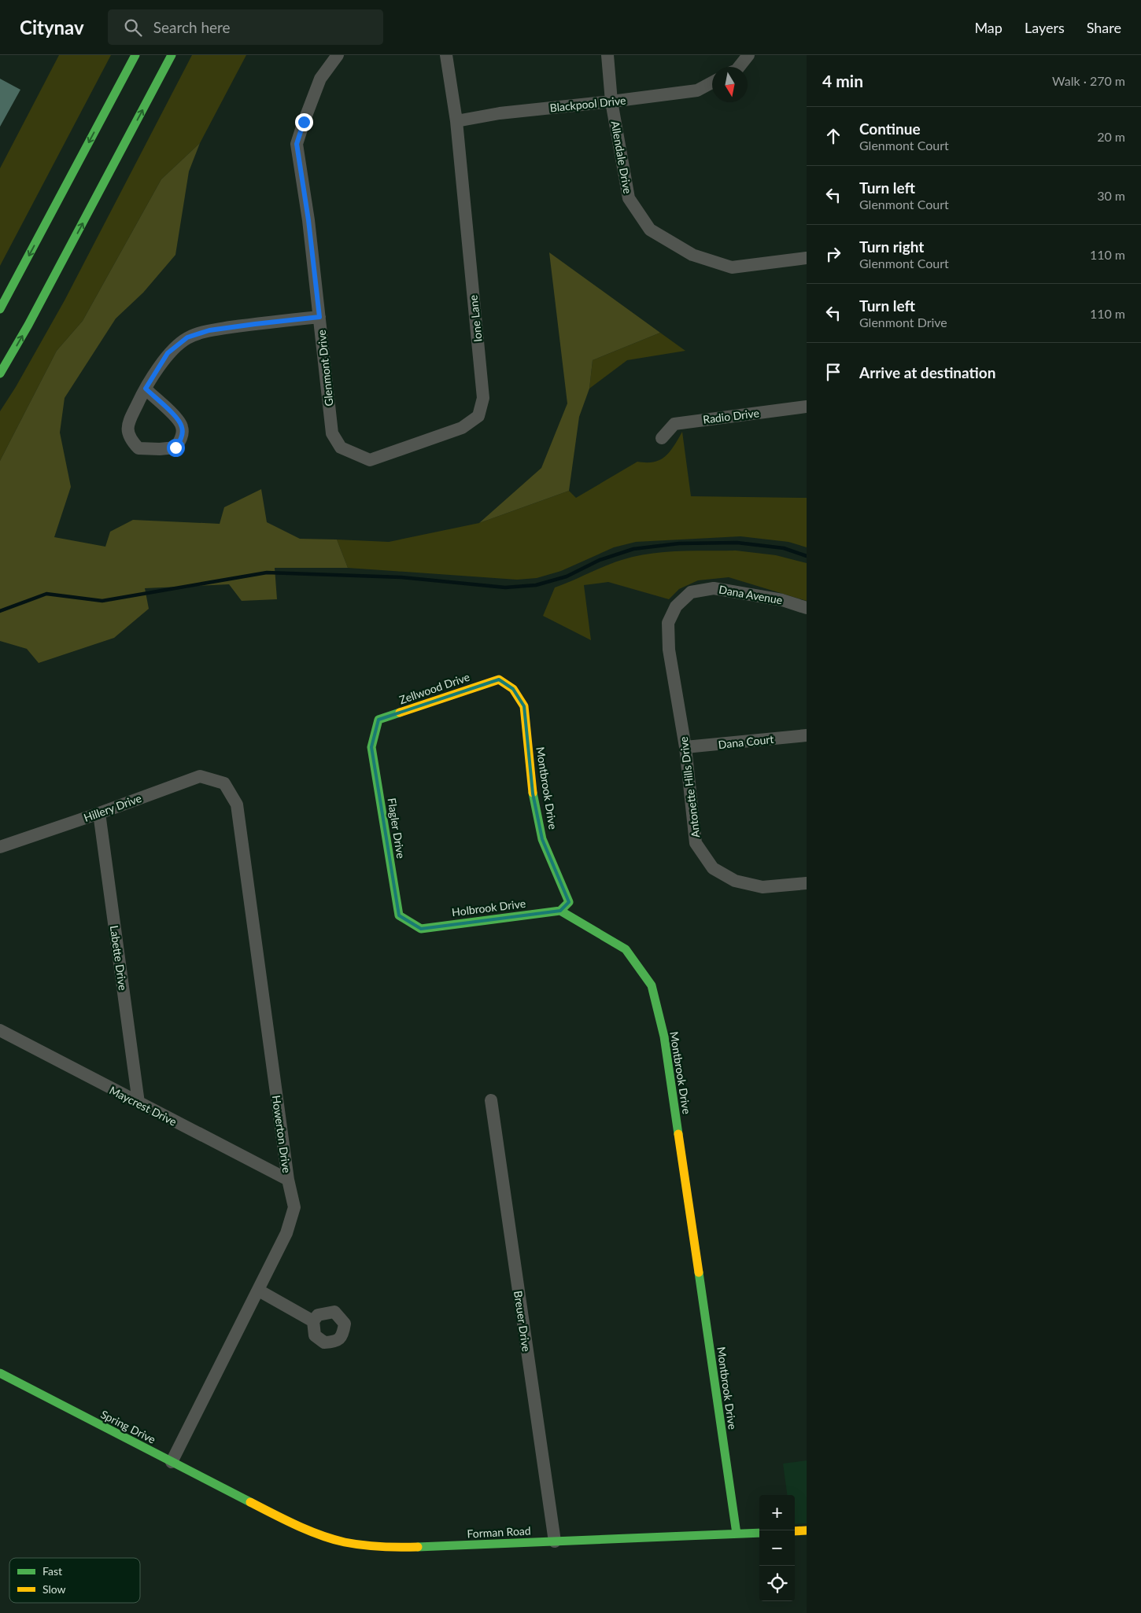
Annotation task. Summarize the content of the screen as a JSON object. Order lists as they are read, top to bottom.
{
  "streets": {
    "main road": [
      "Zellwood Drive",
      "Montbrook Drive",
      "Flagler Drive",
      "Holbrook Drive",
      "Spring Drive",
      "Forman Road"
    ],
    "street": [
      "Blackpool Drive",
      "Allendale Drive",
      "Ione Lane",
      "Glenmont Drive",
      "Radio Drive",
      "Dana Avenue",
      "Dana Court",
      "Antonette Hills Drive",
      "Hillery Drive",
      "Labette Drive",
      "Maycrest Drive",
      "Howerton Drive",
      "Breuer Drive"
    ]
  },
  "crossings": [
    ["Blackpool Drive", "Allendale Drive"],
    ["Blackpool Drive", "Ione Lane"],
    ["Ione Lane", "Glenmont Drive"],
    ["Dana Avenue", "Antonette Hills Drive"],
    ["Zellwood Drive", "Montbrook Drive"],
    ["Zellwood Drive", "Flagler Drive"],
    ["Dana Court", "Antonette Hills Drive"],
    ["Montbrook Drive", "Holbrook Drive"],
    ["Montbrook Drive", "Forman Road"],
    ["Hillery Drive", "Labette Drive"],
    ["Hillery Drive", "Howerton Drive"],
    ["Flagler Drive", "Holbrook Drive"],
    ["Labette Drive", "Maycrest Drive"],
    ["Maycrest Drive", "Howerton Drive"],
    ["Howerton Drive", "Spring Drive"],
    ["Breuer Drive", "Forman Road"],
    ["Spring Drive", "Forman Road"]
  ],
  "legend": ["Fast", "Slow"],
  "north": "bottom",
  "page": {
    "header": "Citynav",
    "search": "Search here",
    "nav": ["Map", "Layers", "Share"],
    "heading": ["4 min", "Walk · 270 m"],
    "list": [
      ["Continue", "Glenmont Court", "20 m"],
      ["Turn left", "Glenmont Court", "30 m"],
      ["Turn right", "Glenmont Court", "110 m"],
      ["Turn left", "Glenmont Drive", "110 m"],
      "Arrive at destination"
    ],
    "map_buttons": ["+", "−"]
  }
}
